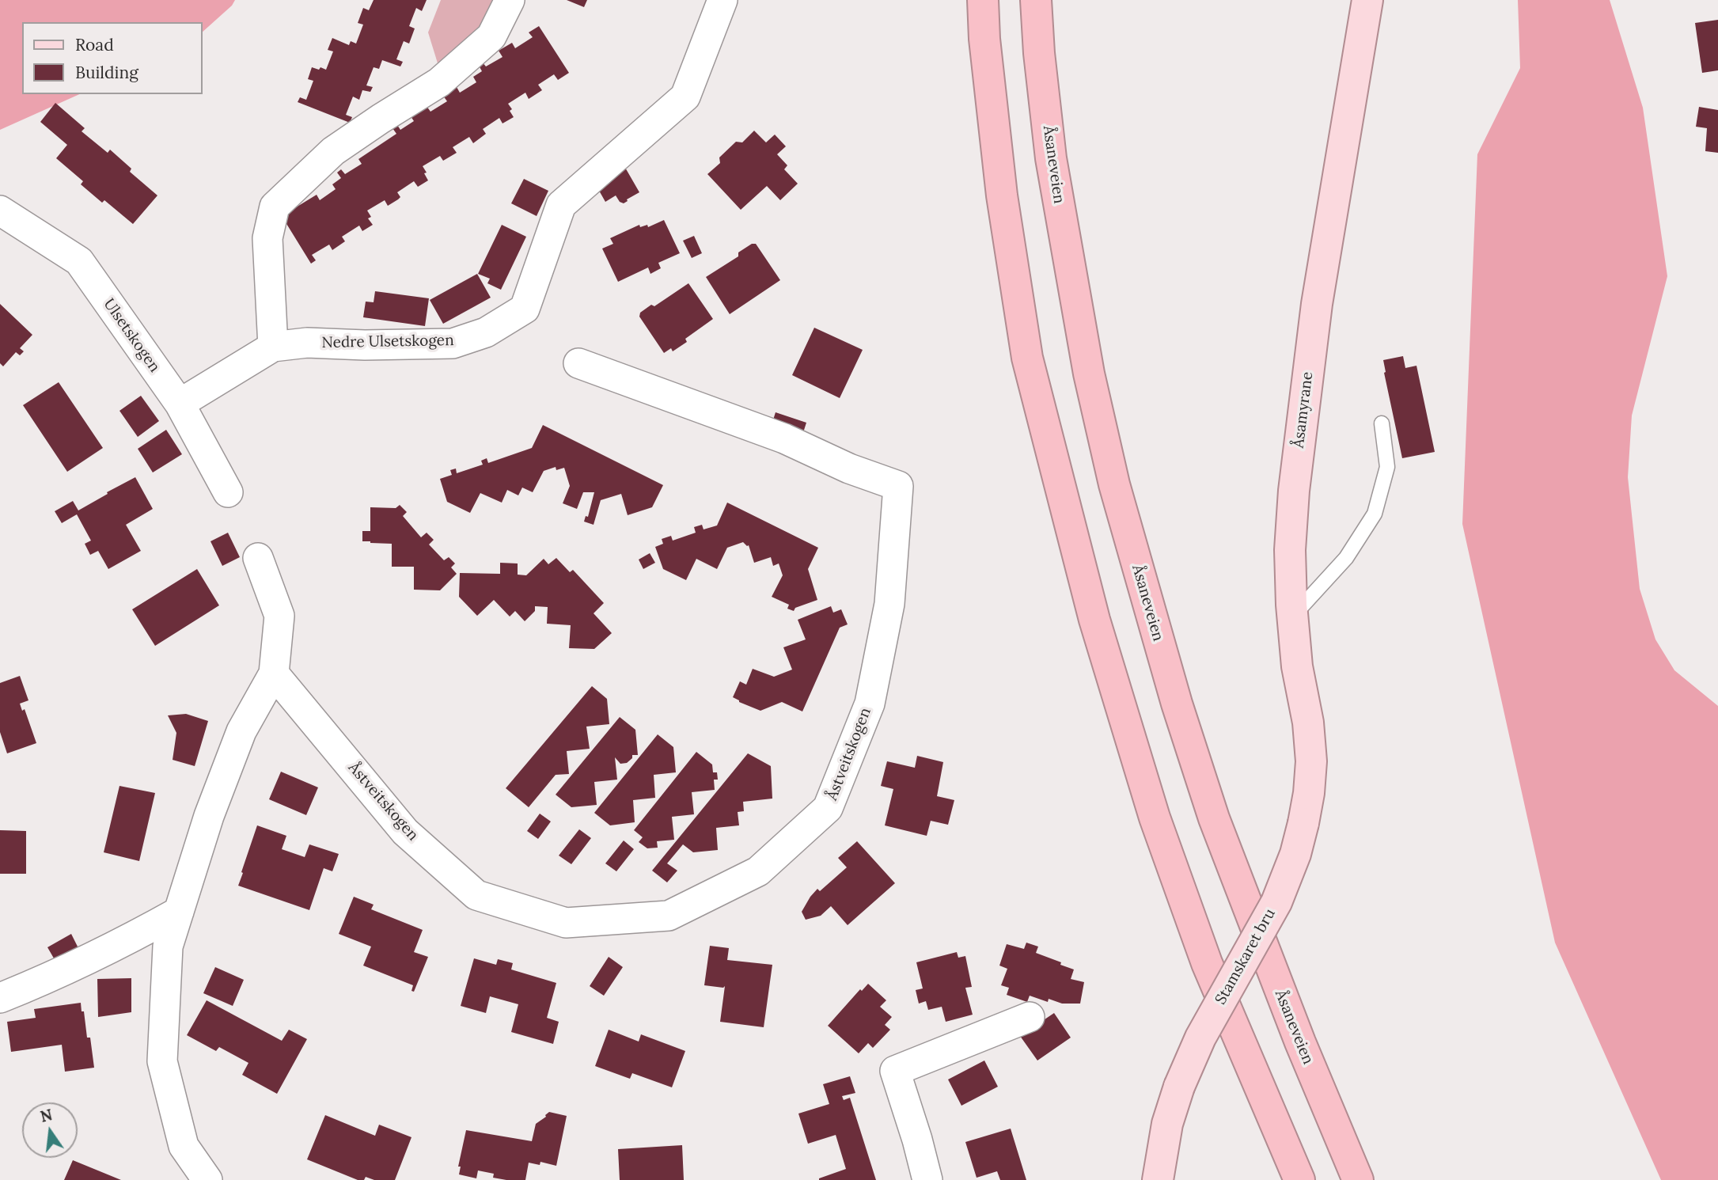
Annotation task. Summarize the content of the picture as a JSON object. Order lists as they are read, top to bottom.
{
  "streets": {
    "highway": ["Åsaneveien"],
    "main road": ["Åsamyrane", "Stamskaret bru"],
    "street": ["Ulsetskogen", "Nedre Ulsetskogen", "Åstveitskogen"]
  },
  "crossings": [
    ["Ulsetskogen", "Nedre Ulsetskogen"],
    ["Åsamyrane", "Stamskaret bru"]
  ],
  "legend": ["Road", "Building"],
  "north": "top"
}
